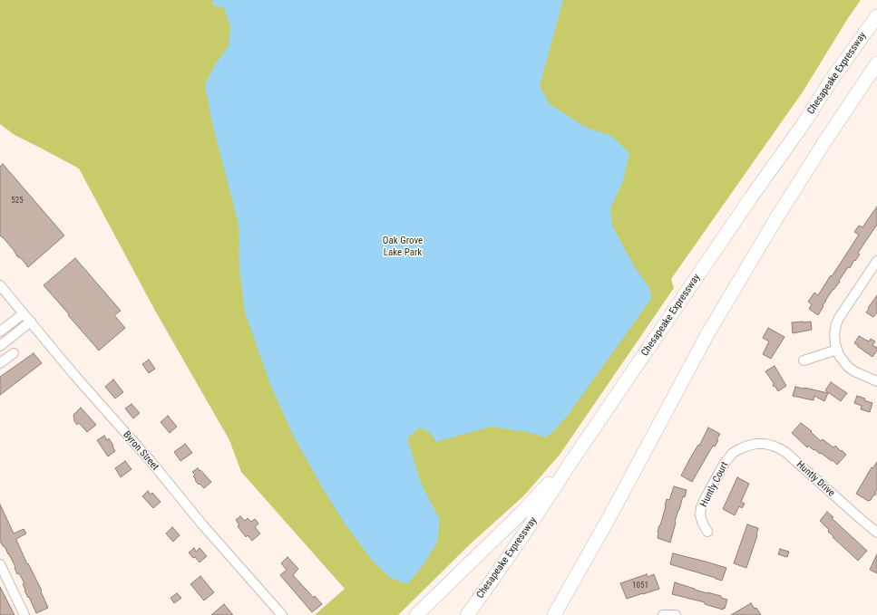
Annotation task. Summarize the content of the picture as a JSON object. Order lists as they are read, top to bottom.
{
  "streets": {
    "highway": ["Chesapeake Expressway"],
    "street": ["Byron Street", "Huntly Drive", "Huntly Court"]
  },
  "crossings": [
    ["Huntly Drive", "Huntly Court"]
  ],
  "parks": ["Oak Grove Lake Park"],
  "house_numbers": ["525", "1051"]
}
